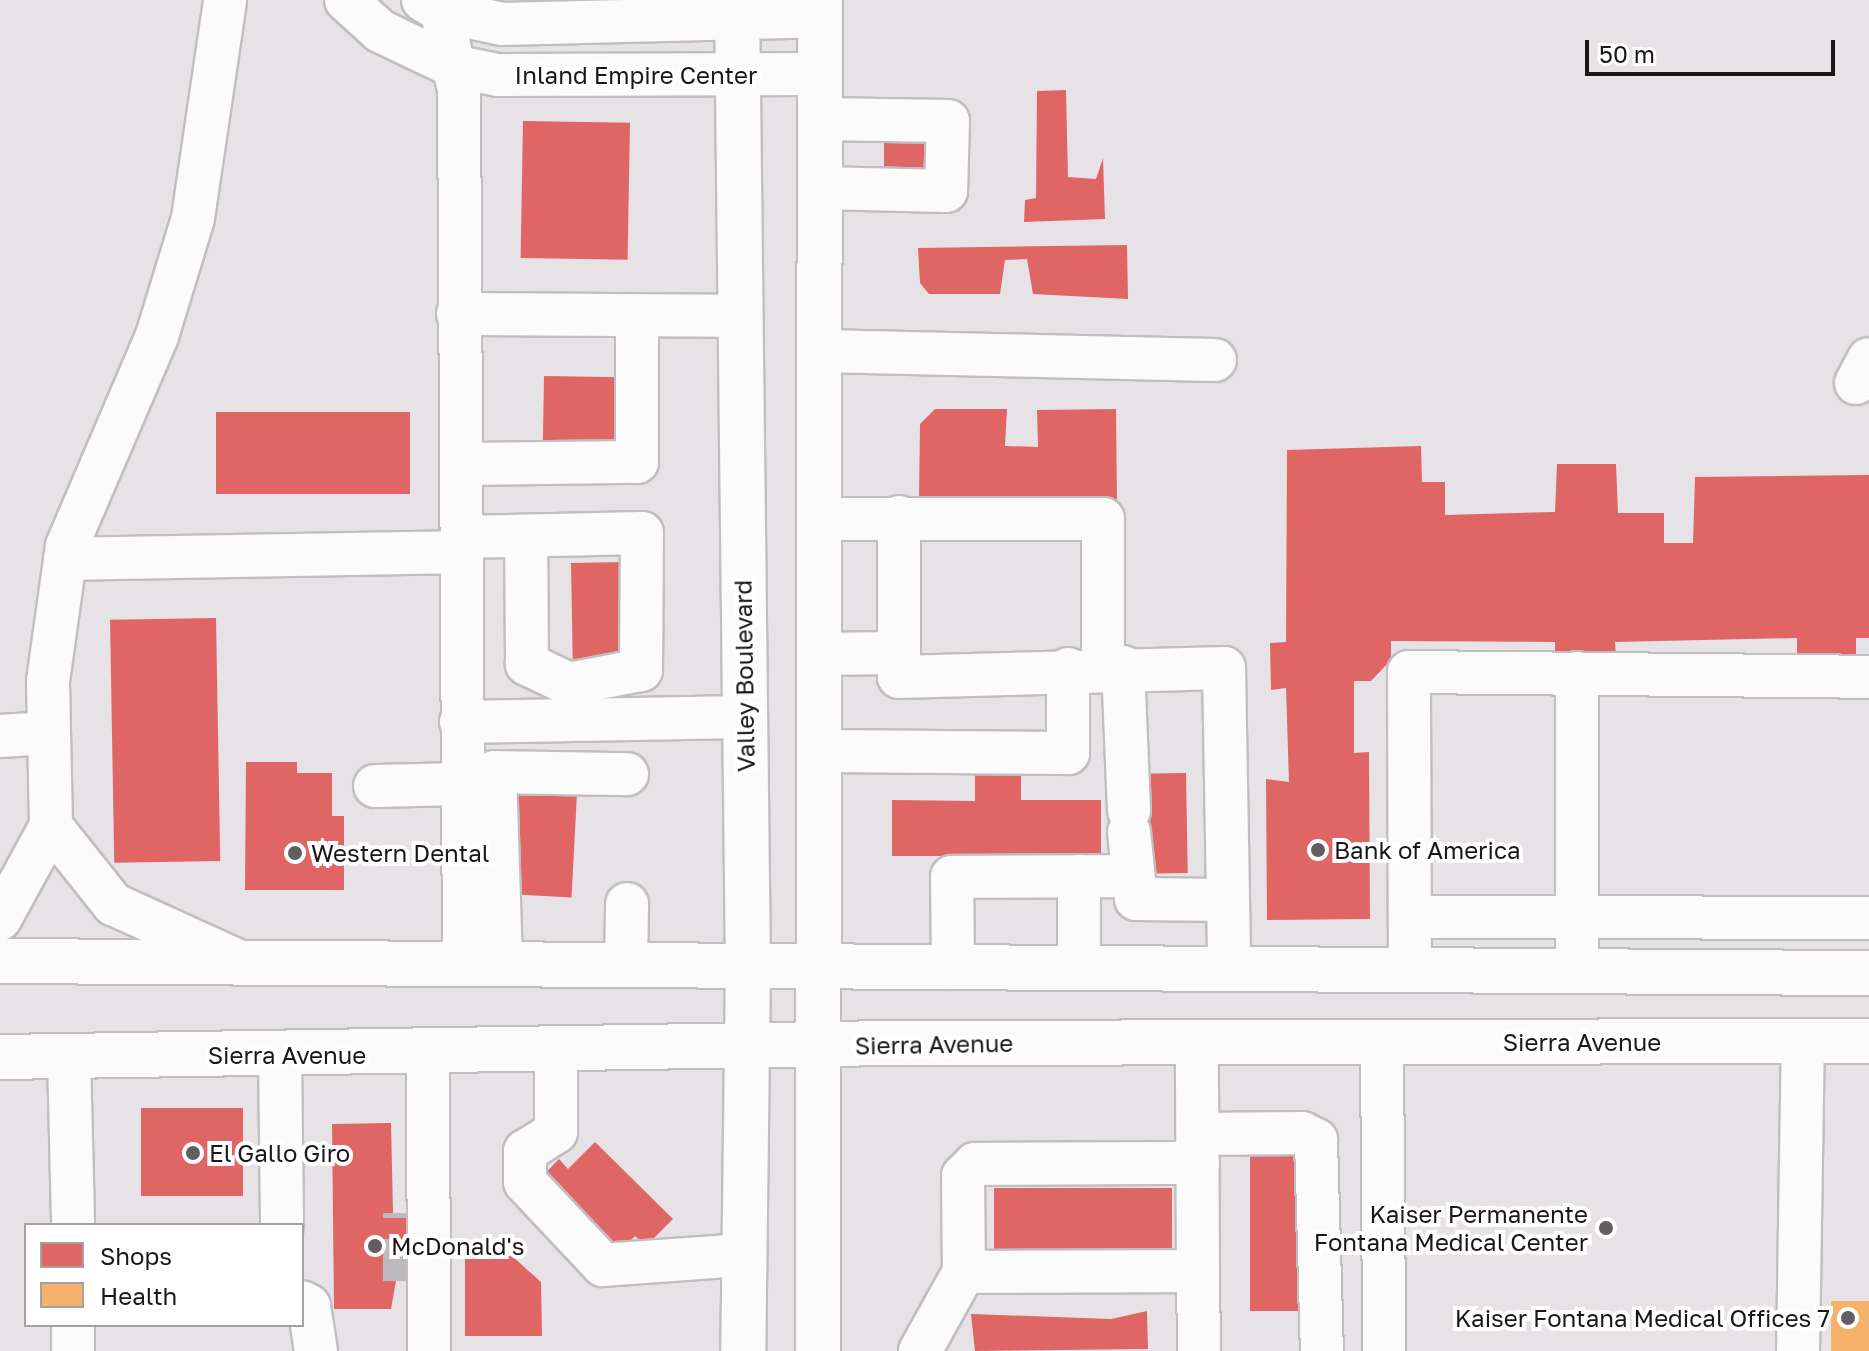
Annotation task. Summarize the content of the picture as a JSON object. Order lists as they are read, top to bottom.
{
  "streets": {
    "main road": ["Valley Boulevard", "Sierra Avenue"],
    "lane": ["Inland Empire Center"]
  },
  "crossings": [
    ["Inland Empire Center", "Valley Boulevard"],
    ["Valley Boulevard", "Sierra Avenue"]
  ],
  "places": [
    "Bank of America",
    "Western Dental",
    "El Gallo Giro",
    "Kaiser Permanente Fontana Medical Center",
    "McDonald's",
    "Kaiser Fontana Medical Offices 7"
  ],
  "legend": ["Shops", "Health"],
  "scale_bar": "50 m"
}
